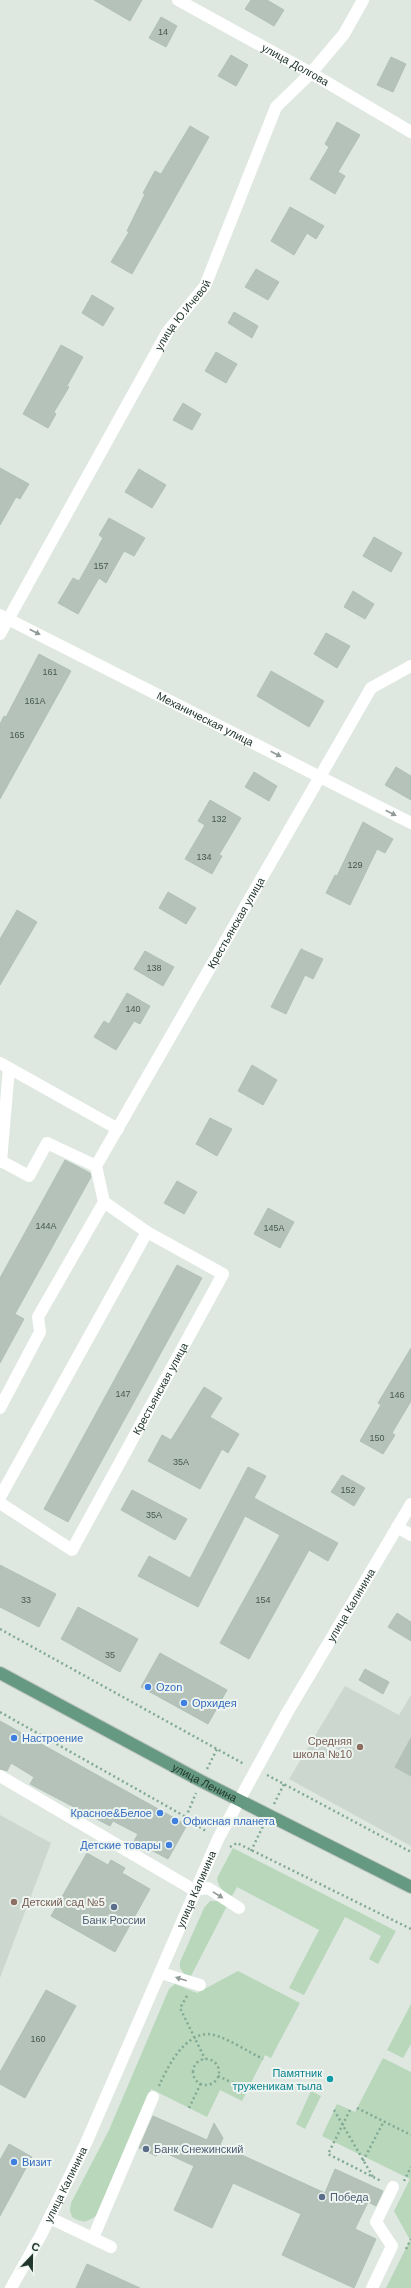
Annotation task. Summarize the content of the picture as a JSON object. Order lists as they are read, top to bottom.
{
  "streets": {
    "main road": ["улица Ленина"],
    "street": [
      "улица Долгова",
      "улица Ю.Ичевой",
      "Механическая улица",
      "Крестьянская улица",
      "улица Калинина"
    ]
  },
  "crossings": [
    ["улица Долгова", "улица Ю.Ичевой"],
    ["улица Ю.Ичевой", "Механическая улица"],
    ["Механическая улица", "Крестьянская улица"],
    ["улица Калинина", "улица Ленина"]
  ],
  "one_way": ["Механическая улица"],
  "places": [
    "Ozon",
    "Орхидея",
    "Настроение",
    "Средняя школа №10",
    "Красное&Белое",
    "Офисная планета",
    "Детские товары",
    "Детский сад №5",
    "Банк России",
    "Памятник труженикам тыла",
    "Банк Снежинский",
    "Визит",
    "Победа"
  ],
  "house_numbers": [
    "14",
    "157",
    "161",
    "161А",
    "165",
    "132",
    "134",
    "129",
    "138",
    "140",
    "144А",
    "145А",
    "147",
    "146",
    "150",
    "35А",
    "152",
    "35А",
    "33",
    "154",
    "35",
    "160"
  ],
  "north": "top"
}
